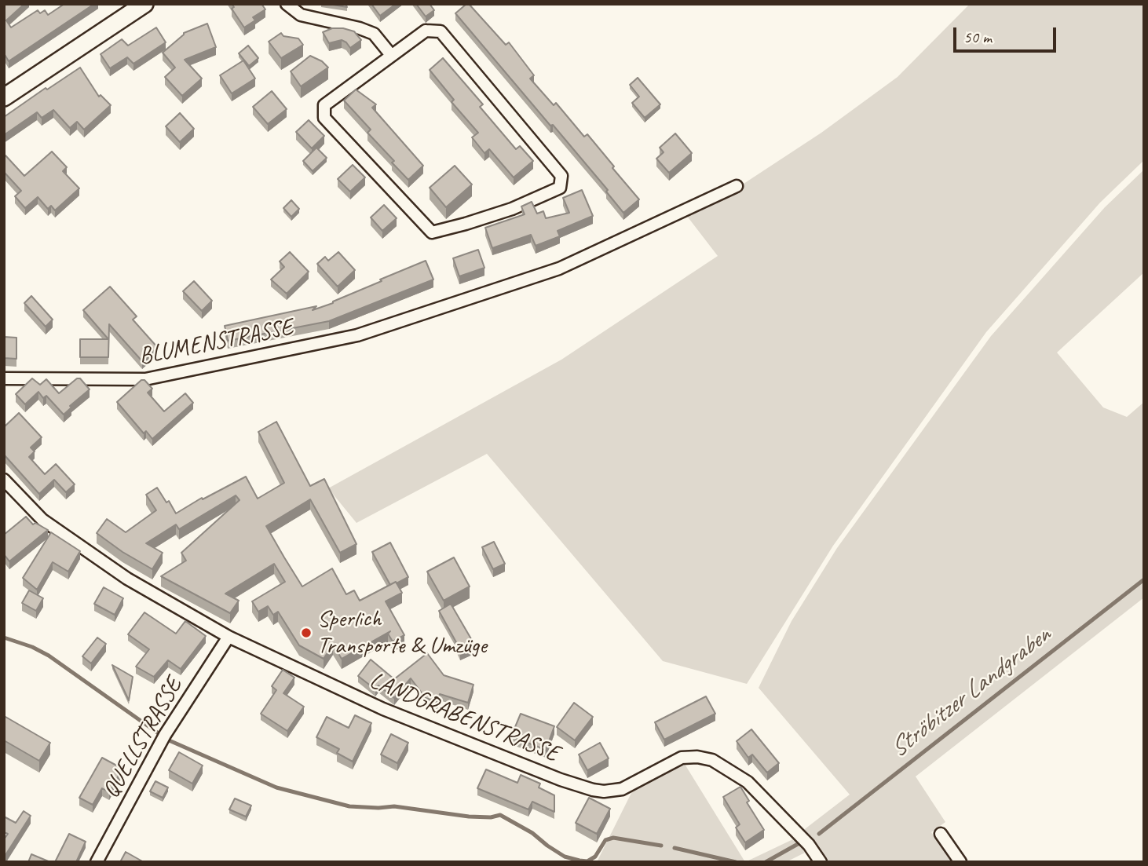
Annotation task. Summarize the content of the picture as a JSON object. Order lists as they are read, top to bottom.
{
  "streets": {
    "street": ["BLUMENSTRASSE", "LANDGRABENSTRASSE", "QUELLSTRASSE"]
  },
  "crossings": [
    ["LANDGRABENSTRASSE", "QUELLSTRASSE"]
  ],
  "water": ["Ströbitzer Landgraben"],
  "places": ["Sperlich Transporte & Umzüge"],
  "scale_bar": "50 m"
}
